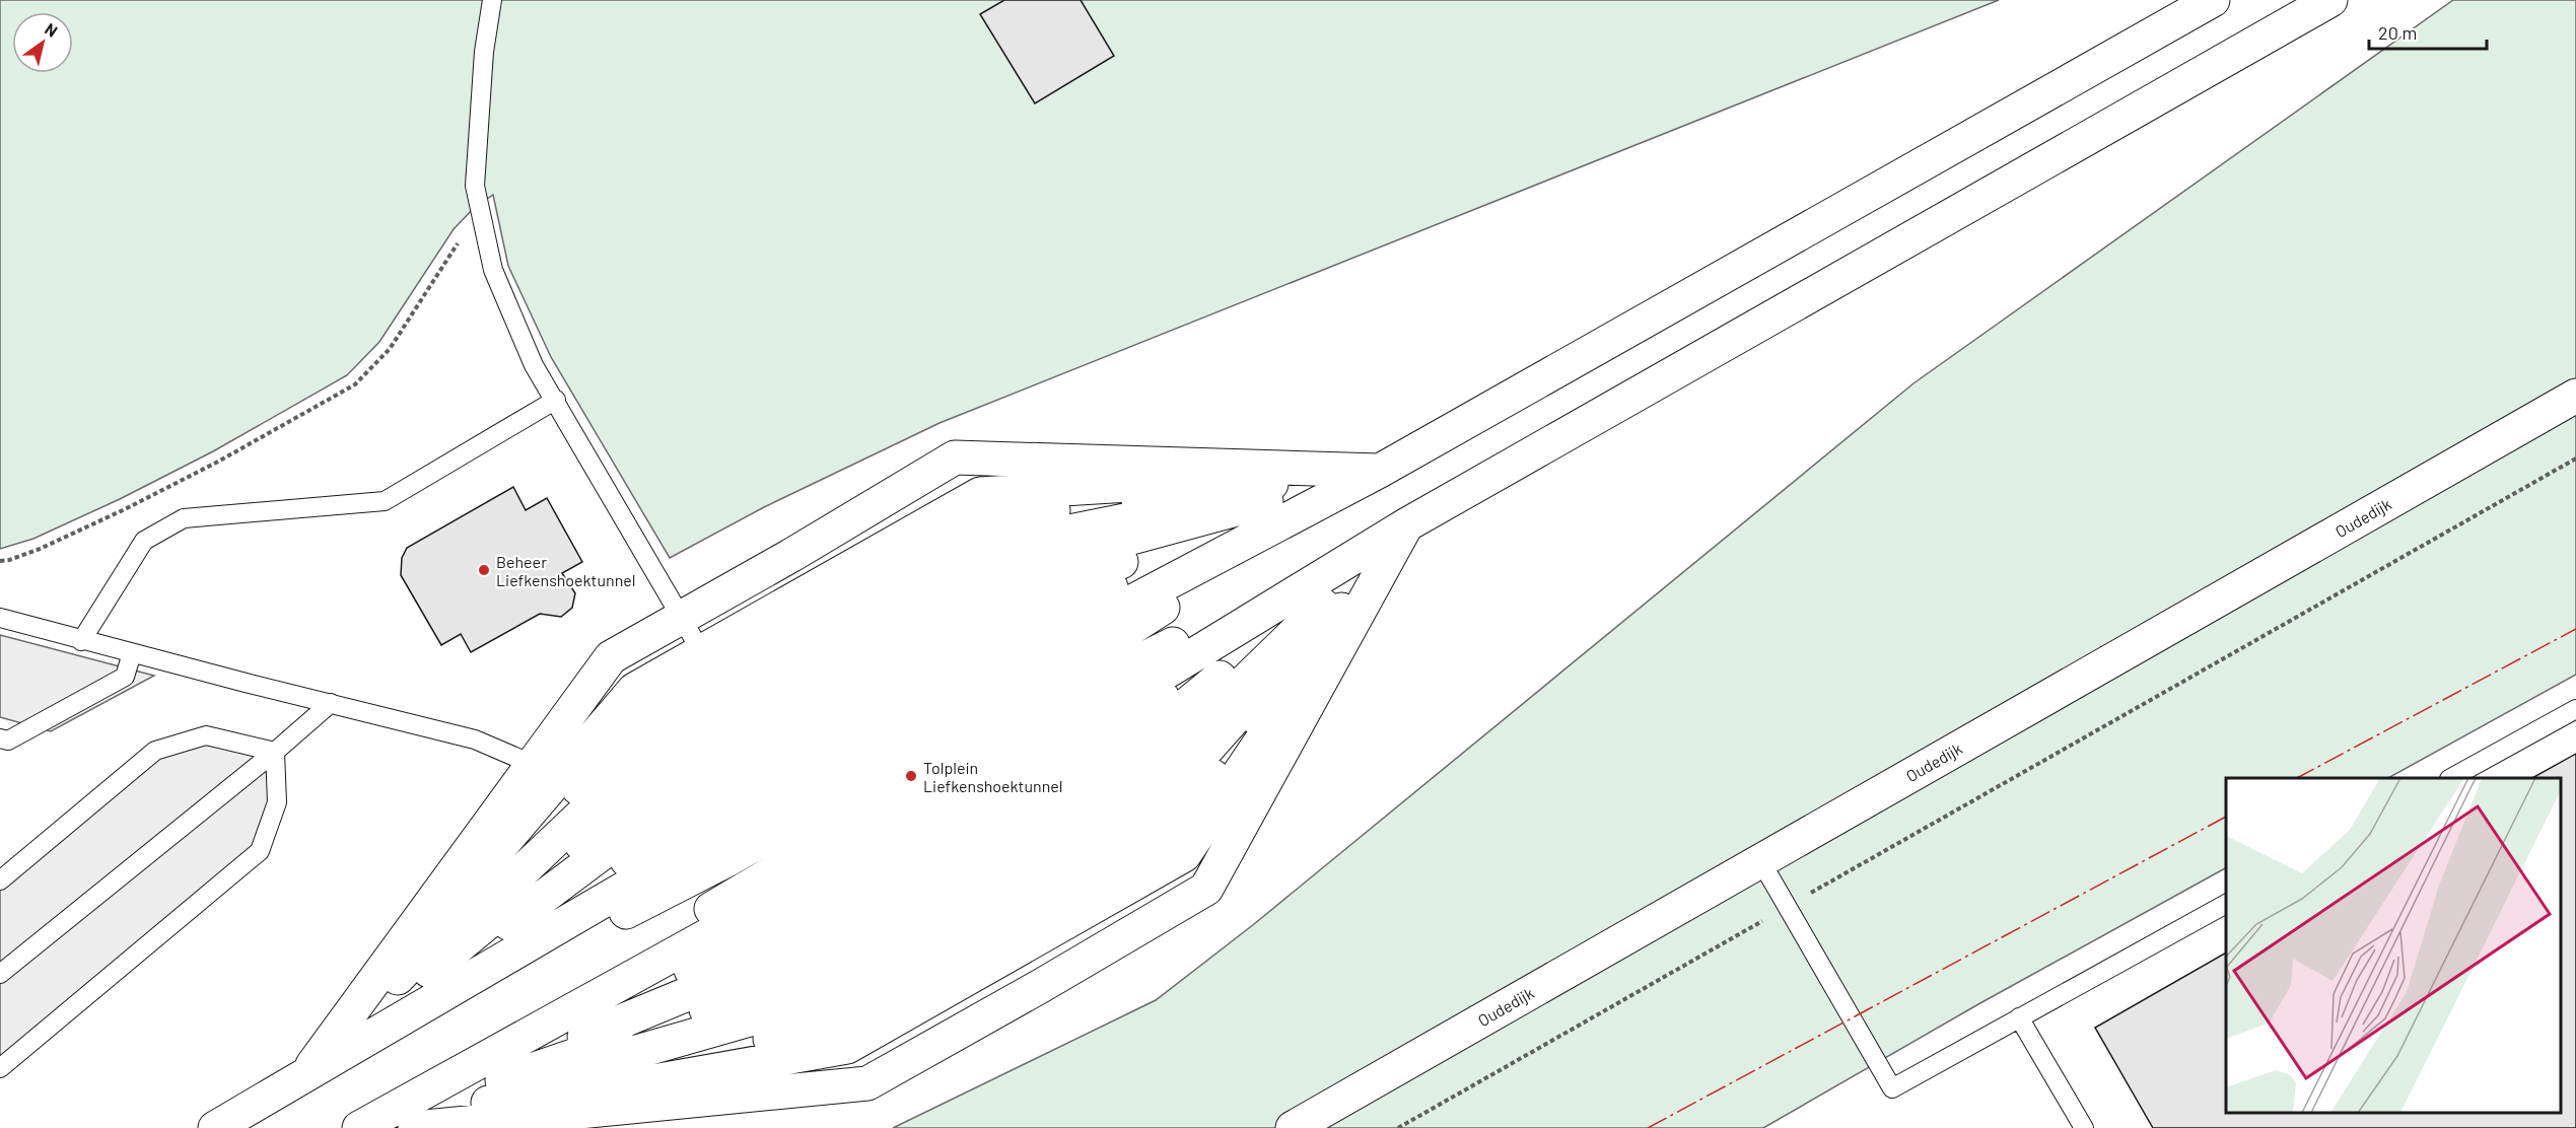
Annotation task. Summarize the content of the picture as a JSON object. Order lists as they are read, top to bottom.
{
  "streets": {
    "main road": ["Oudedijk"]
  },
  "places": ["Beheer Liefkenshoektunnel", "Tolplein Liefkenshoektunnel"],
  "scale_bar": "20 m",
  "north": "top right"
}
